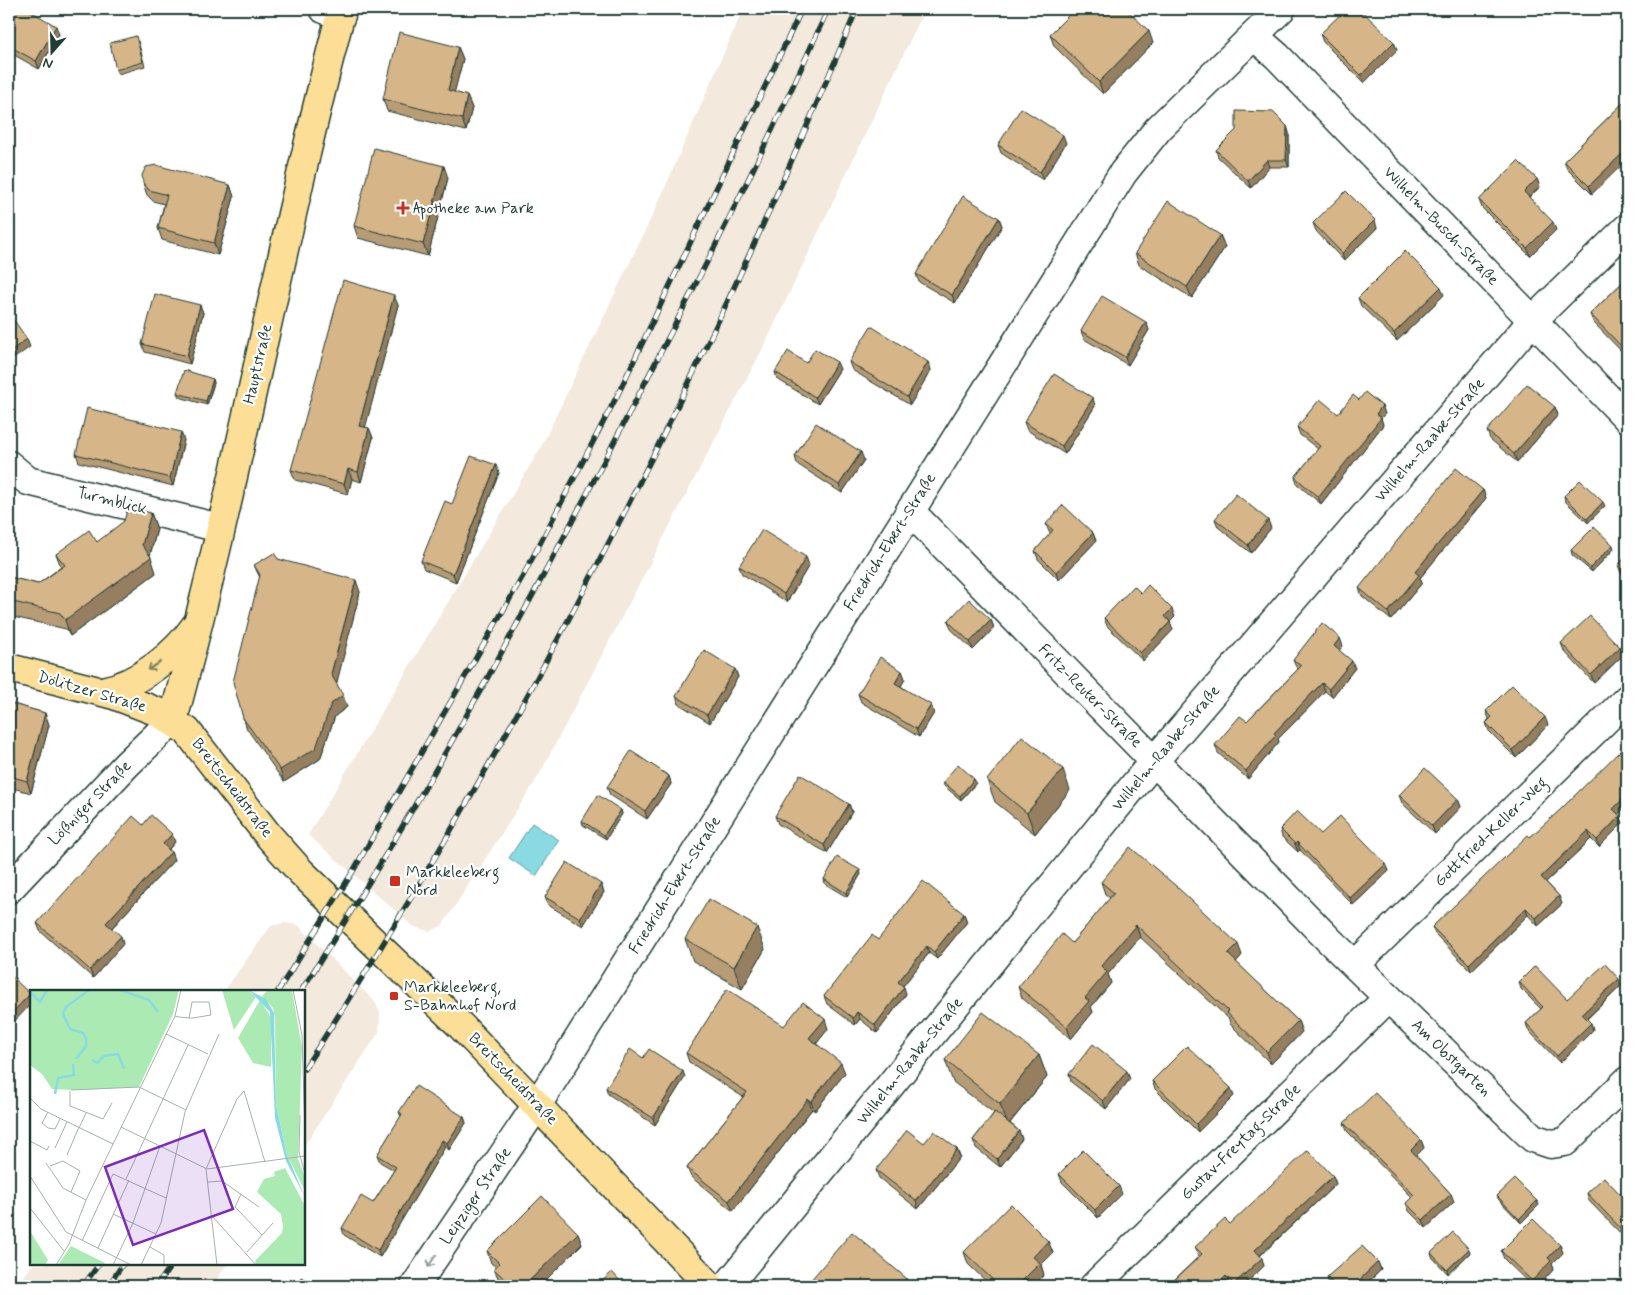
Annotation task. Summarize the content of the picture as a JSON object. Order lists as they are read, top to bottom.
{
  "streets": {
    "main road": ["Hauptstraße", "Dölitzer Straße", "Breitscheidstraße"],
    "street": [
      "Wilhelm-Busch-Straße",
      "Wilhelm-Raabe-Straße",
      "Turmblick",
      "Friedrich-Ebert-Straße",
      "Fritz-Reuter-Straße",
      "Lößniger Straße",
      "Gottfried-Keller-Weg",
      "Am Obstgarten",
      "Gustav-Freytag-Straße",
      "Leipziger Straße"
    ]
  },
  "crossings": [
    ["Wilhelm-Busch-Straße", "Wilhelm-Raabe-Straße"],
    ["Wilhelm-Busch-Straße", "Friedrich-Ebert-Straße"],
    ["Hauptstraße", "Turmblick"],
    ["Hauptstraße", "Dölitzer Straße"],
    ["Hauptstraße", "Breitscheidstraße"],
    ["Hauptstraße", "Lößniger Straße"],
    ["Wilhelm-Raabe-Straße", "Fritz-Reuter-Straße"],
    ["Friedrich-Ebert-Straße", "Fritz-Reuter-Straße"],
    ["Friedrich-Ebert-Straße", "Breitscheidstraße"],
    ["Friedrich-Ebert-Straße", "Leipziger Straße"],
    ["Dölitzer Straße", "Breitscheidstraße"],
    ["Dölitzer Straße", "Lößniger Straße"],
    ["Fritz-Reuter-Straße", "Gottfried-Keller-Weg"],
    ["Fritz-Reuter-Straße", "Am Obstgarten"],
    ["Breitscheidstraße", "Lößniger Straße"],
    ["Breitscheidstraße", "Leipziger Straße"],
    ["Gottfried-Keller-Weg", "Am Obstgarten"],
    ["Am Obstgarten", "Gustav-Freytag-Straße"]
  ],
  "one_way": ["Leipziger Straße"],
  "places": {
    "health": ["Apotheke am Park"],
    "transit": ["Markkleeberg Nord", "Markkleeberg, S-Bahnhof Nord"]
  },
  "north": "bottom"
}
